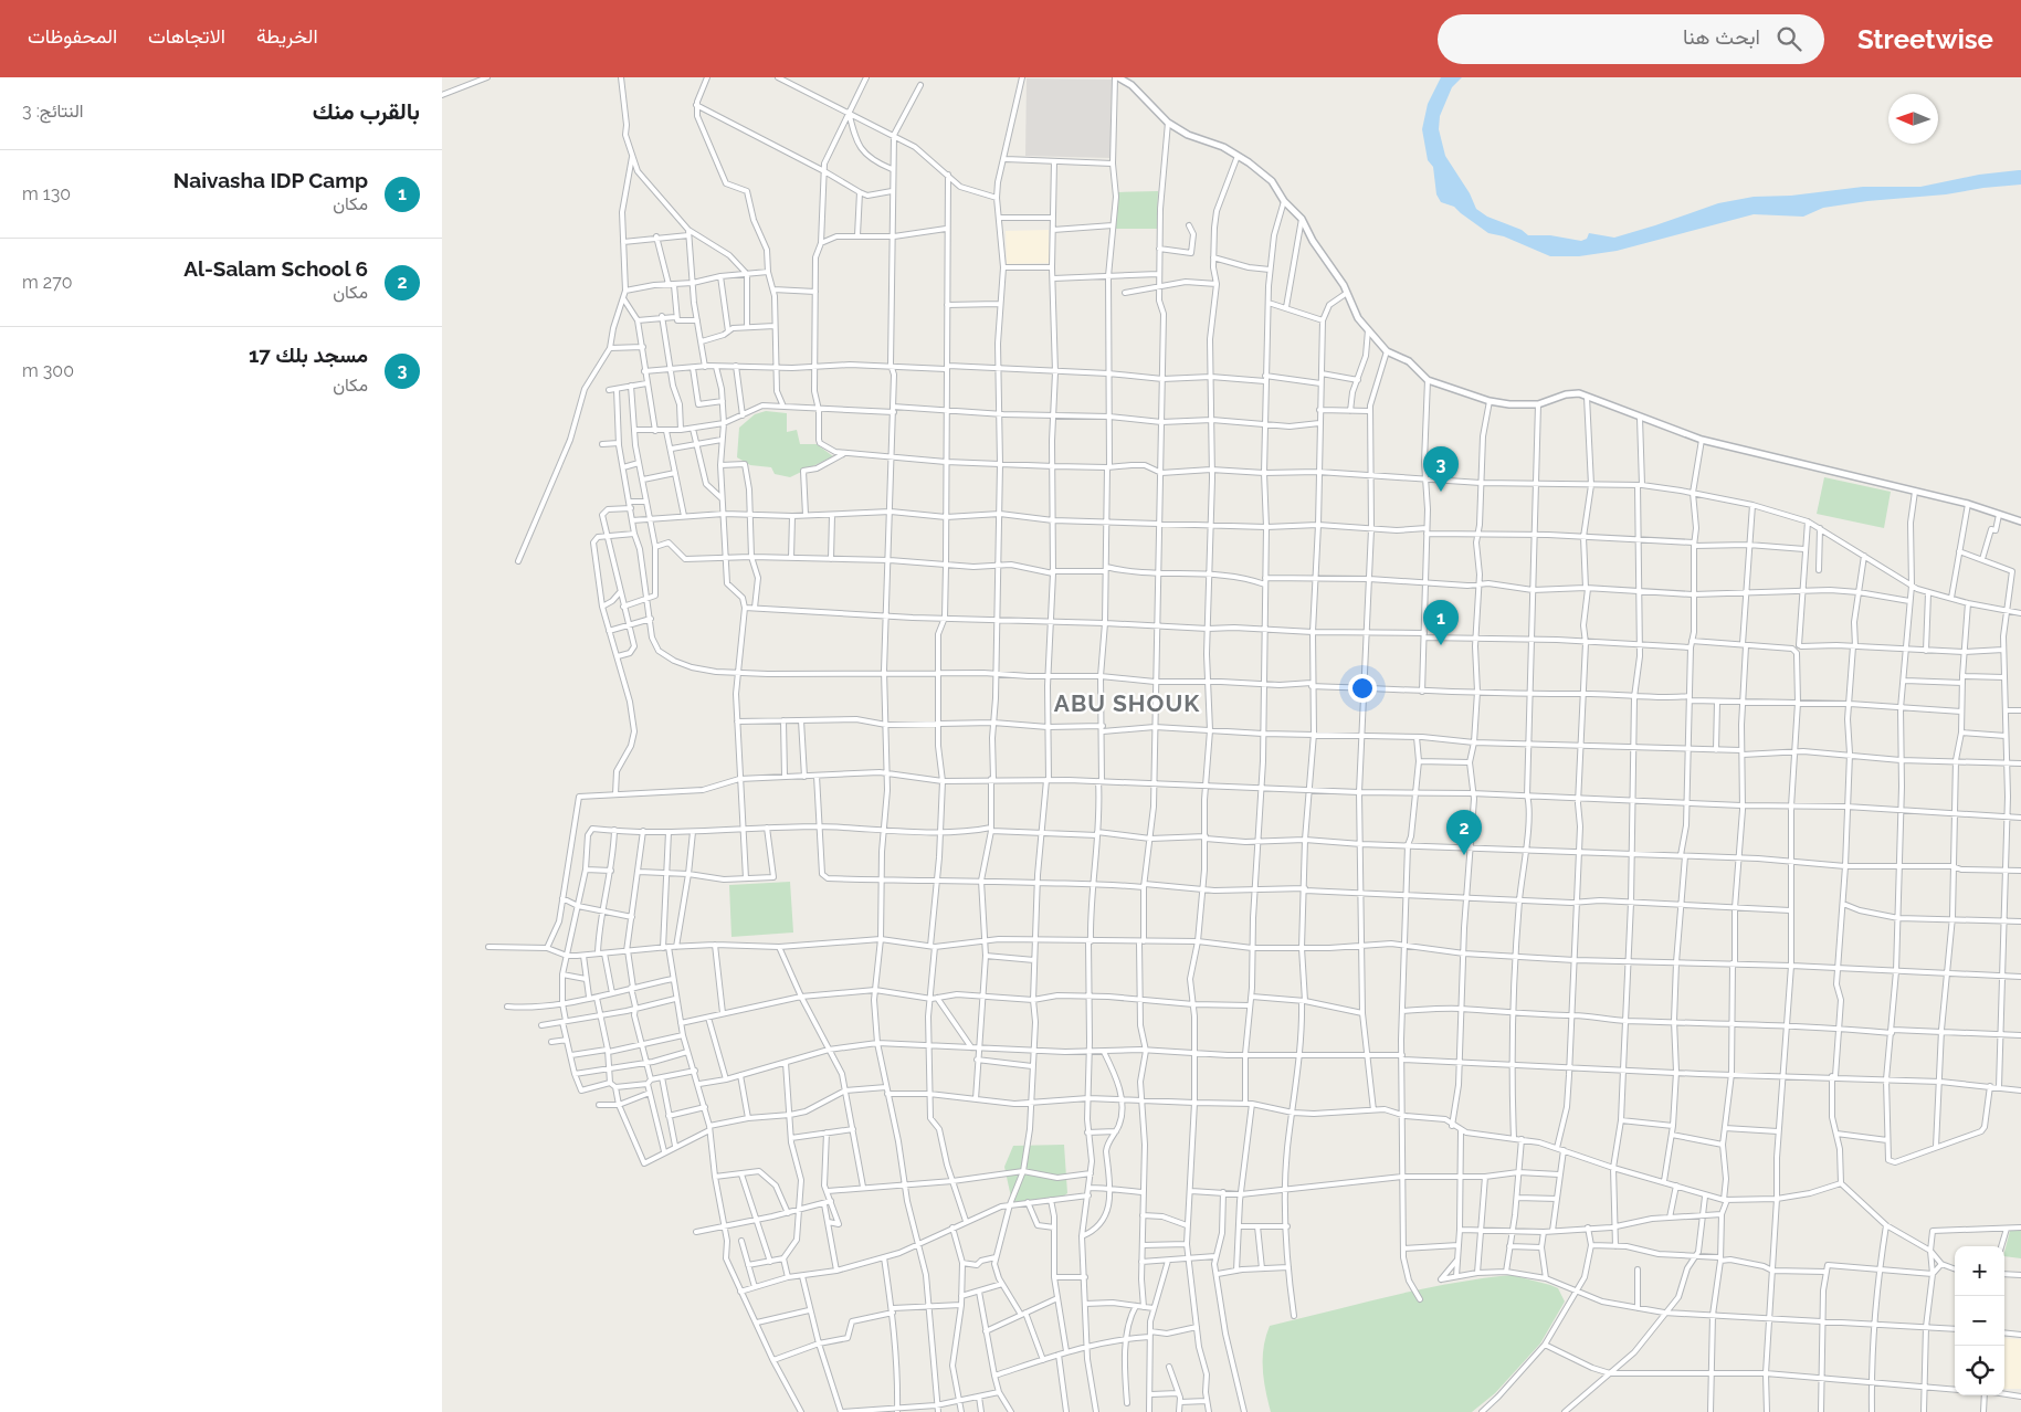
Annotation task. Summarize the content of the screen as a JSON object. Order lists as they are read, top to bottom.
{
  "districts": ["ABU SHOUK"],
  "north": "left",
  "page": {
    "header": "Streetwise",
    "search": "ابحث هنا",
    "nav": ["الخريطة", "الاتجاهات", "المحفوظات"],
    "heading": ["بالقرب منك", "النتائج: 3"],
    "list": [
      {
        "mark": "1",
        "name": "Naivasha IDP Camp",
        "note": "مكان",
        "value": "130 m"
      },
      {
        "mark": "2",
        "name": "Al-Salam School 6",
        "note": "مكان",
        "value": "270 m"
      },
      {
        "mark": "3",
        "name": "مسجد بلك 17",
        "note": "مكان",
        "value": "300 m"
      }
    ],
    "pins": ["3", "1", "2"],
    "map_buttons": ["+", "−"]
  }
}
